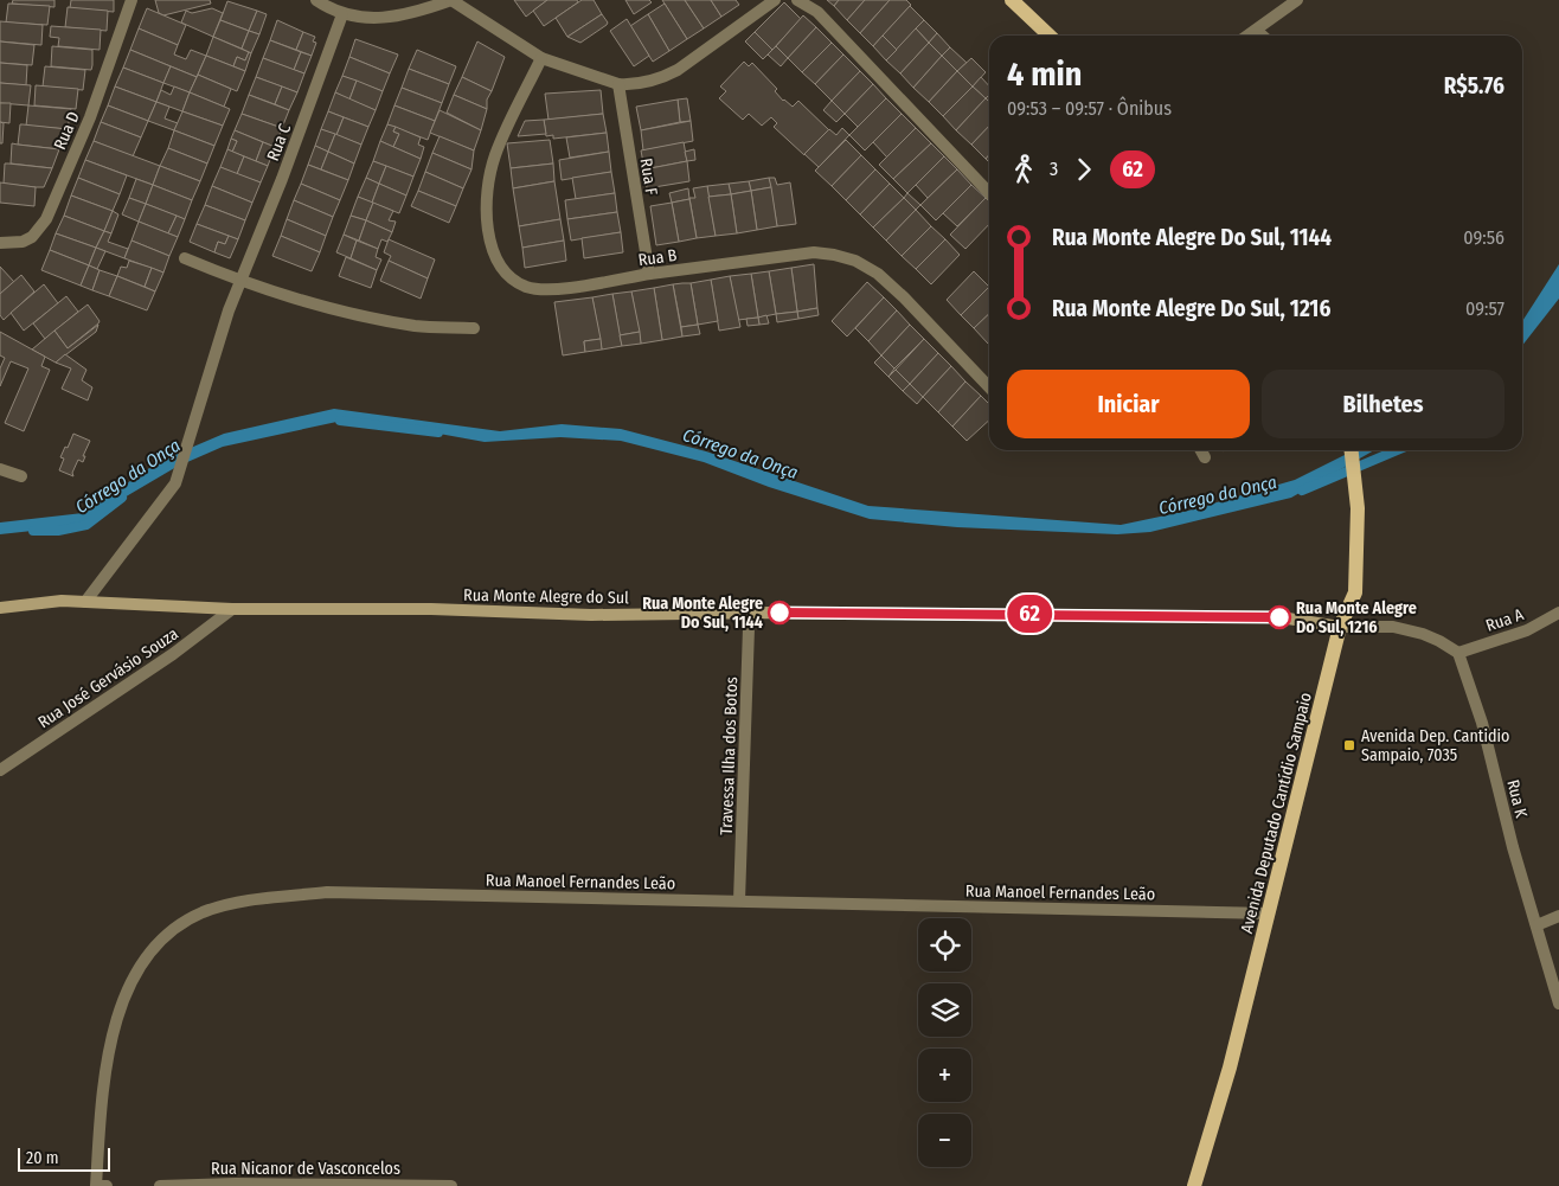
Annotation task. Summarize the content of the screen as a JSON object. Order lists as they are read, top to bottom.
{
  "streets": {
    "main road": ["Avenida Deputado Cantídio Sampaio"],
    "street": [
      "Rua D",
      "Rua C",
      "Rua F",
      "Rua B",
      "Rua Monte Alegre do Sul",
      "Rua A",
      "Rua José Gervásio Souza",
      "Travessa Ilha dos Botos",
      "Rua K",
      "Rua Manoel Fernandes Leão",
      "Rua Nicanor de Vasconcelos"
    ]
  },
  "crossings": [
    ["Rua C", "Rua Monte Alegre do Sul"],
    ["Rua F", "Rua B"],
    ["Rua Monte Alegre do Sul", "Rua José Gervásio Souza"],
    ["Rua Monte Alegre do Sul", "Travessa Ilha dos Botos"],
    ["Rua Monte Alegre do Sul", "Avenida Deputado Cantídio Sampaio"],
    ["Rua A", "Rua K"],
    ["Travessa Ilha dos Botos", "Rua Manoel Fernandes Leão"],
    ["Avenida Deputado Cantídio Sampaio", "Rua Manoel Fernandes Leão"]
  ],
  "water": ["Córrego da Onça"],
  "places": {
    "other": ["Rua Monte Alegre Do Sul, 1144", "Rua Monte Alegre Do Sul, 1216"],
    "transit": ["Avenida Dep. Cantidio Sampaio, 7035"]
  },
  "lines": ["bus line 62"],
  "scale_bar": "20 m",
  "page": {
    "on_map": "62",
    "heading": ["4 min", "09:53 – 09:57 · Ônibus", "R$5.76"],
    "legs": ["3", "62"],
    "list": [
      {
        "name": "Rua Monte Alegre Do Sul, 1144",
        "value": "09:56"
      },
      {
        "name": "Rua Monte Alegre Do Sul, 1216",
        "value": "09:57"
      }
    ],
    "buttons": ["Iniciar", "Bilhetes"],
    "map_buttons": ["+", "−"],
    "scale": "20 m"
  }
}
